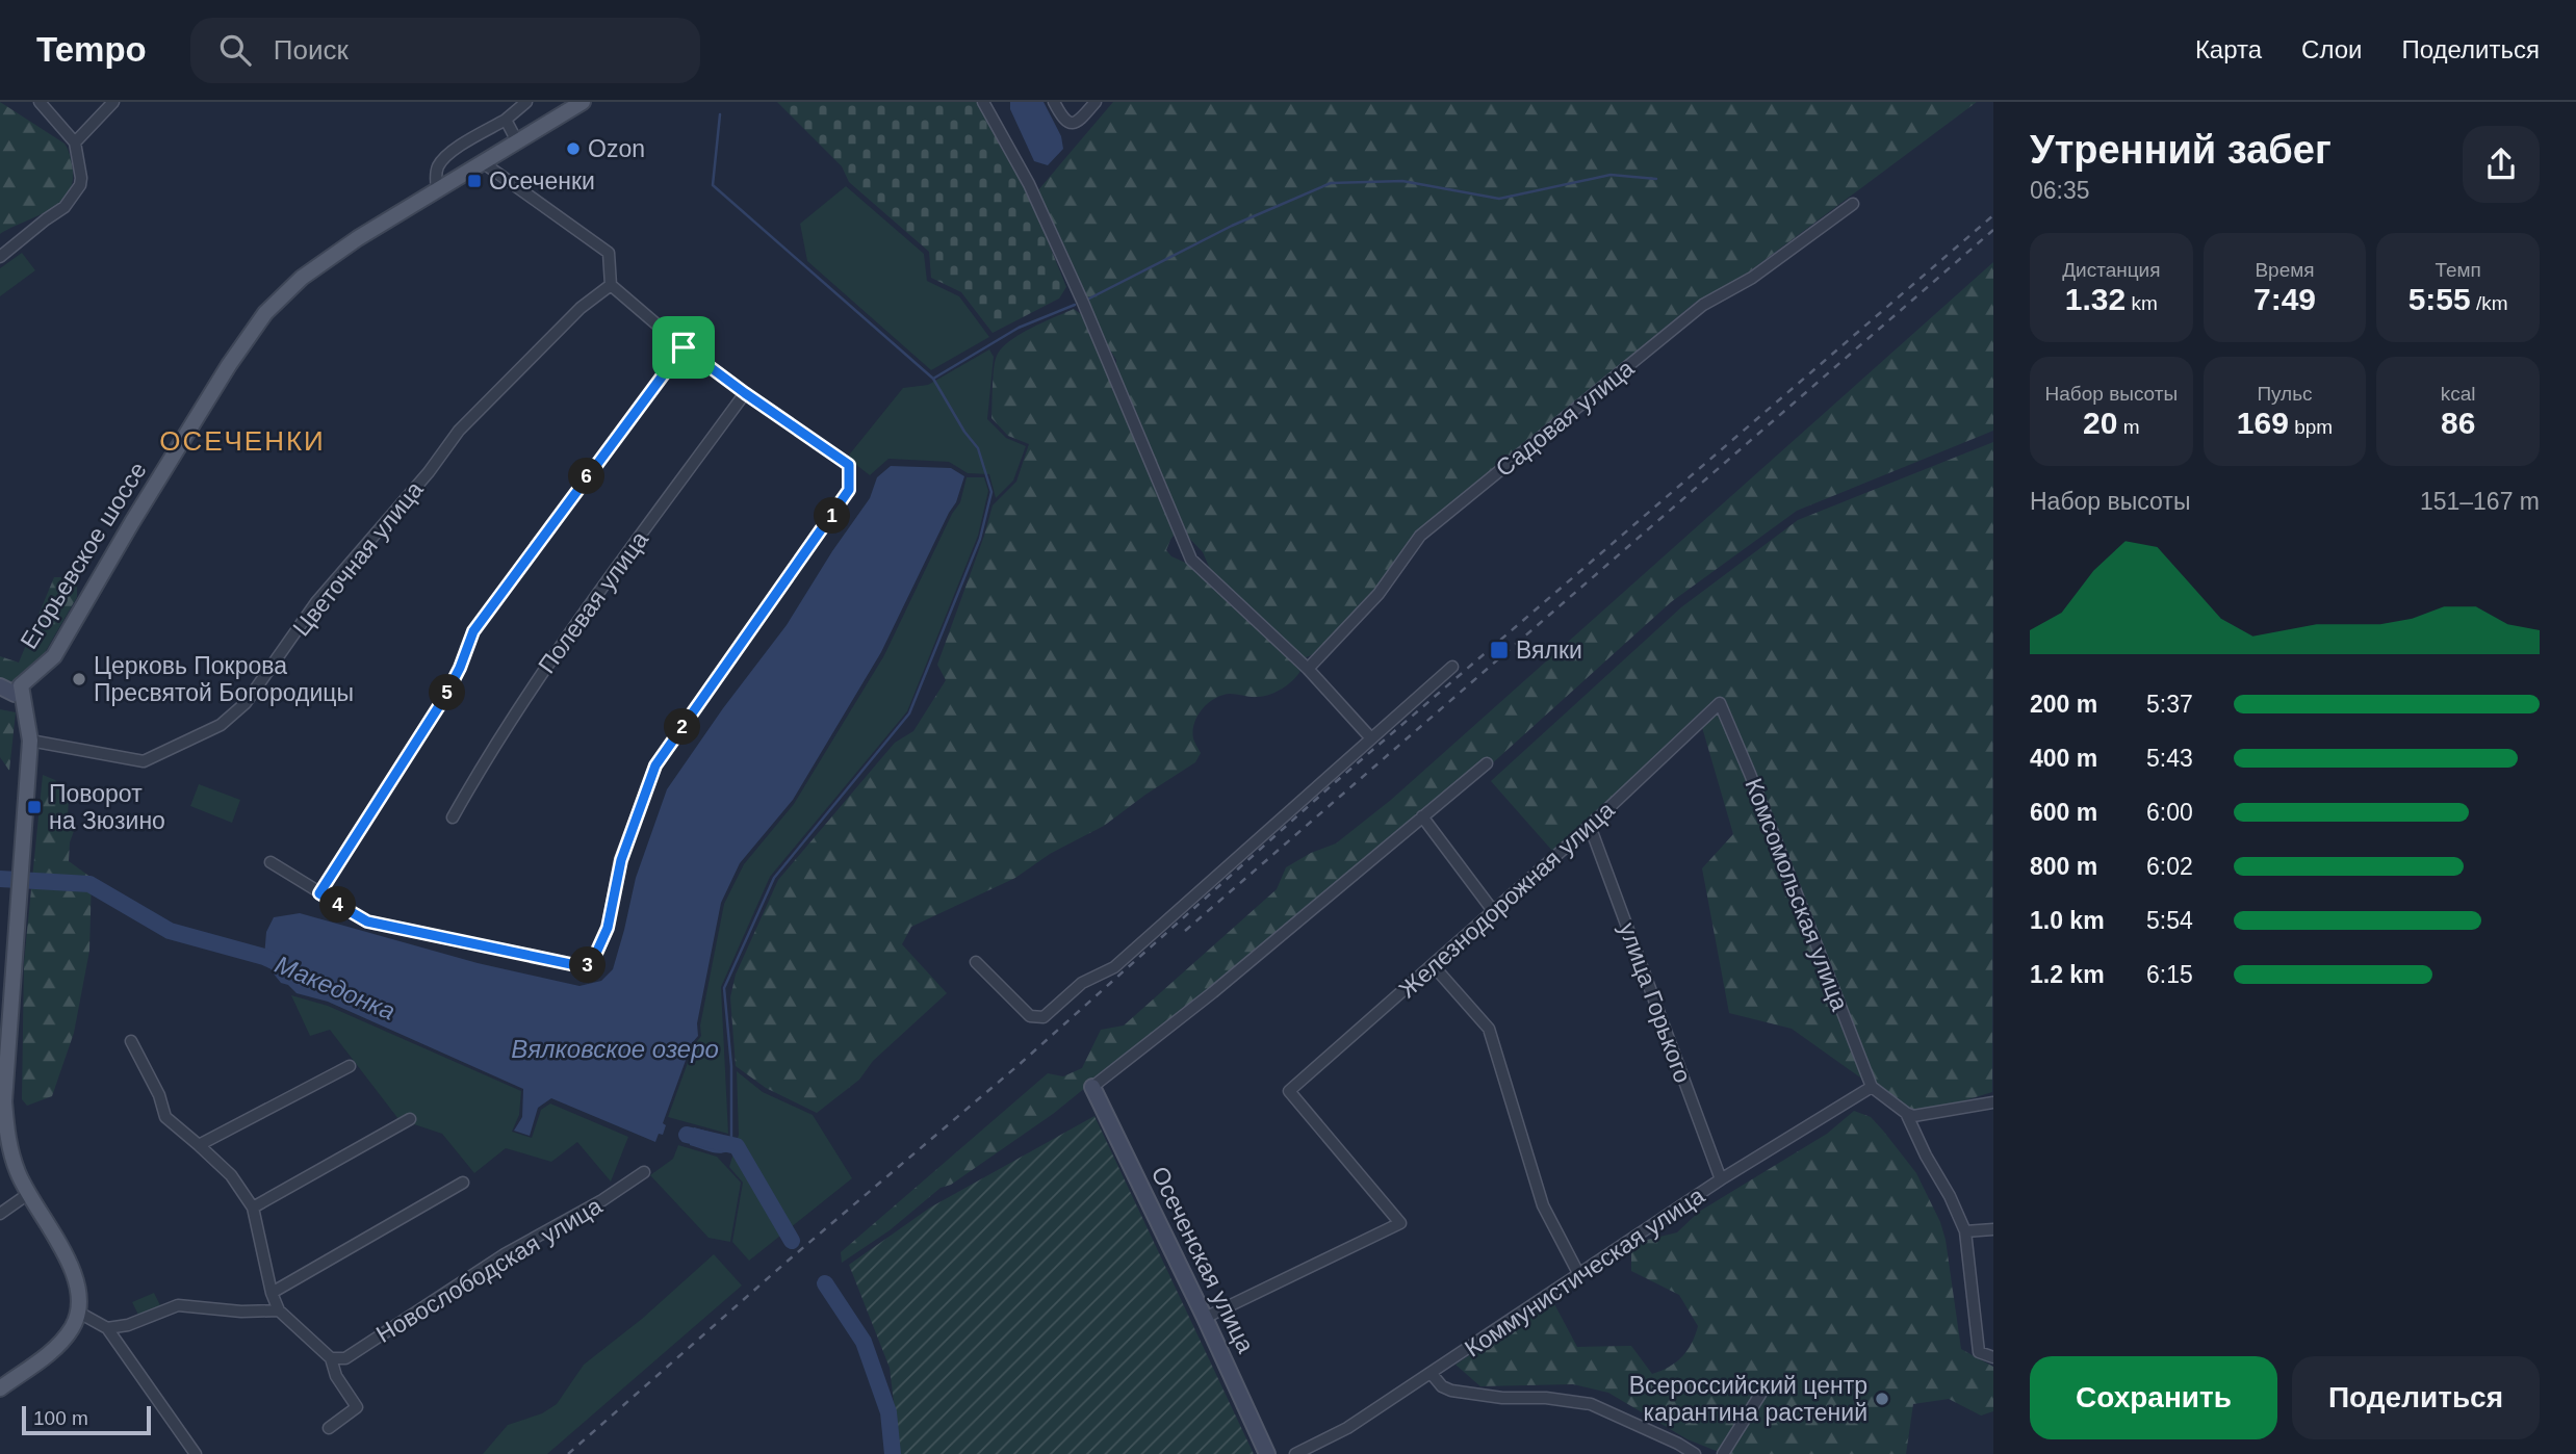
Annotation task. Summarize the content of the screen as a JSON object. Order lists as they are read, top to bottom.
{
  "streets": {
    "main road": ["Егорьевское шоссе"],
    "street": [
      "Садовая улица",
      "Цветочная улица",
      "Полевая улица",
      "Комсомольская улица",
      "Железнодорожная улица",
      "улица Горького",
      "Осеченская улица",
      "Новослободская улица",
      "Коммунистическая улица"
    ]
  },
  "crossings": [
    ["Комсомольская улица", "Железнодорожная улица"],
    ["Комсомольская улица", "Коммунистическая улица"],
    ["Железнодорожная улица", "улица Горького"],
    ["Железнодорожная улица", "Осеченская улица"],
    ["улица Горького", "Коммунистическая улица"]
  ],
  "districts": ["ОСЕЧЕНКИ"],
  "water": ["Македонка", "Вялковское озеро"],
  "places": {
    "other": ["Ozon", "Церковь Покрова Пресвятой Богородицы", "Всероссийский центр карантина растений"],
    "transit": ["Осеченки", "Вялки", "Поворот на Зюзино"]
  },
  "scale_bar": "100 m",
  "page": {
    "header": "Tempo",
    "search": "Поиск",
    "nav": ["Карта", "Слои", "Поделиться"],
    "heading": ["Утренний забег", "06:35"],
    "stats": [
      ["Дистанция", "1.32 km"],
      ["Время", "7:49"],
      ["Темп", "5:55 /km"],
      ["Набор высоты", "20 m"],
      ["Пульс", "169 bpm"],
      ["kcal", "86"]
    ],
    "pins": [
      "6",
      "1",
      "5",
      "2",
      "4",
      "3"
    ],
    "chart": ["Набор высоты", "151–167 m"],
    "list": [
      {
        "name": "200 m",
        "note": "5:37"
      },
      {
        "name": "400 m",
        "note": "5:43"
      },
      {
        "name": "600 m",
        "note": "6:00"
      },
      {
        "name": "800 m",
        "note": "6:02"
      },
      {
        "name": "1.0 km",
        "note": "5:54"
      },
      {
        "name": "1.2 km",
        "note": "6:15"
      }
    ],
    "buttons": ["Сохранить", "Поделиться"],
    "scale": "100 m"
  }
}
